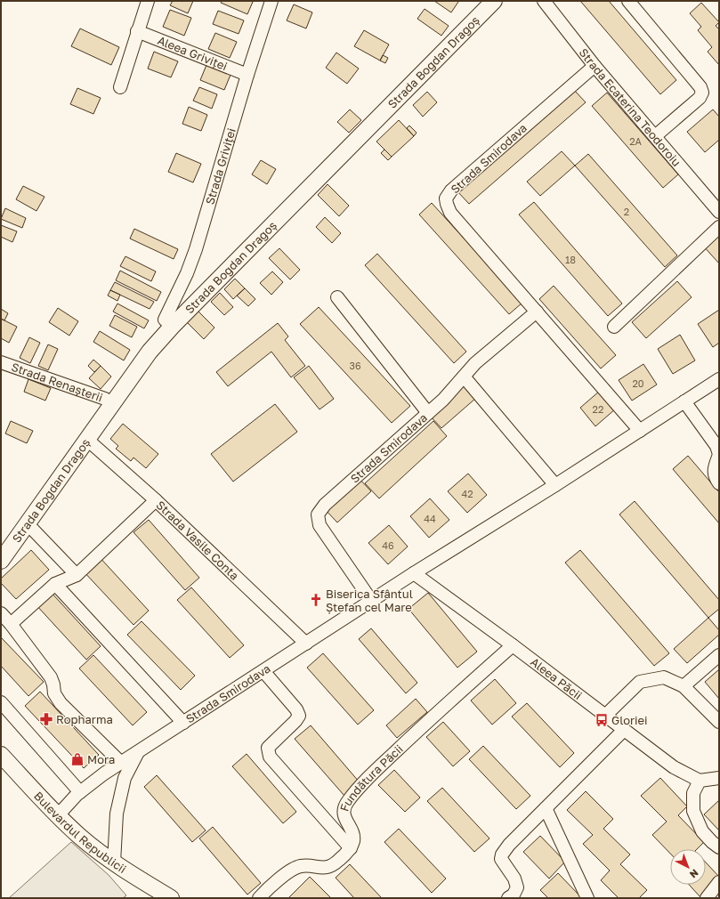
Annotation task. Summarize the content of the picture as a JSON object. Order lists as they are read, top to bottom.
{
  "streets": {
    "main road": ["Strada Bogdan Dragoș", "Bulevardul Republicii"],
    "street": [
      "Aleea Griviței",
      "Strada Ecaterina Teodoroiu",
      "Strada Smirodava",
      "Strada Griviței",
      "Strada Renașterii",
      "Strada Vasile Conta",
      "Aleea Păcii",
      "Fundătura Păcii"
    ]
  },
  "crossings": [
    ["Aleea Griviței", "Strada Griviței"],
    ["Strada Bogdan Dragoș", "Strada Griviței"],
    ["Strada Bogdan Dragoș", "Strada Renașterii"],
    ["Strada Bogdan Dragoș", "Strada Vasile Conta"],
    ["Strada Ecaterina Teodoroiu", "Strada Smirodava"],
    ["Strada Smirodava", "Strada Vasile Conta"],
    ["Strada Smirodava", "Aleea Păcii"],
    ["Strada Smirodava", "Bulevardul Republicii"],
    ["Aleea Păcii", "Fundătura Păcii"]
  ],
  "places": {
    "church": ["Biserica Sfântul Ștefan cel Mare"],
    "pharmacy": ["Ropharma"],
    "bus stop": ["Gloriei"],
    "shop": ["Mora"]
  },
  "house_numbers": [
    "2A",
    "2",
    "18",
    "36",
    "20",
    "22",
    "42",
    "44",
    "46"
  ],
  "north": "bottom right"
}
